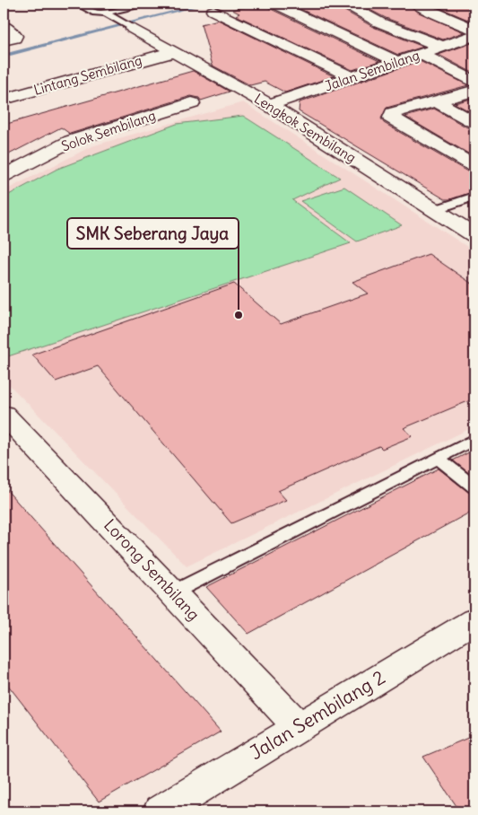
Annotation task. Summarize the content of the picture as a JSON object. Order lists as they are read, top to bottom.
{
  "streets": {
    "street": [
      "Jalan Sembilang",
      "Lintang Sembilang",
      "Lengkok Sembilang",
      "Solok Sembilang",
      "Lorong Sembilang",
      "Jalan Sembilang 2"
    ]
  },
  "crossings": [
    ["Jalan Sembilang", "Lengkok Sembilang"],
    ["Lintang Sembilang", "Lengkok Sembilang"],
    ["Lorong Sembilang", "Jalan Sembilang 2"]
  ],
  "places": ["SMK Seberang Jaya"]
}
